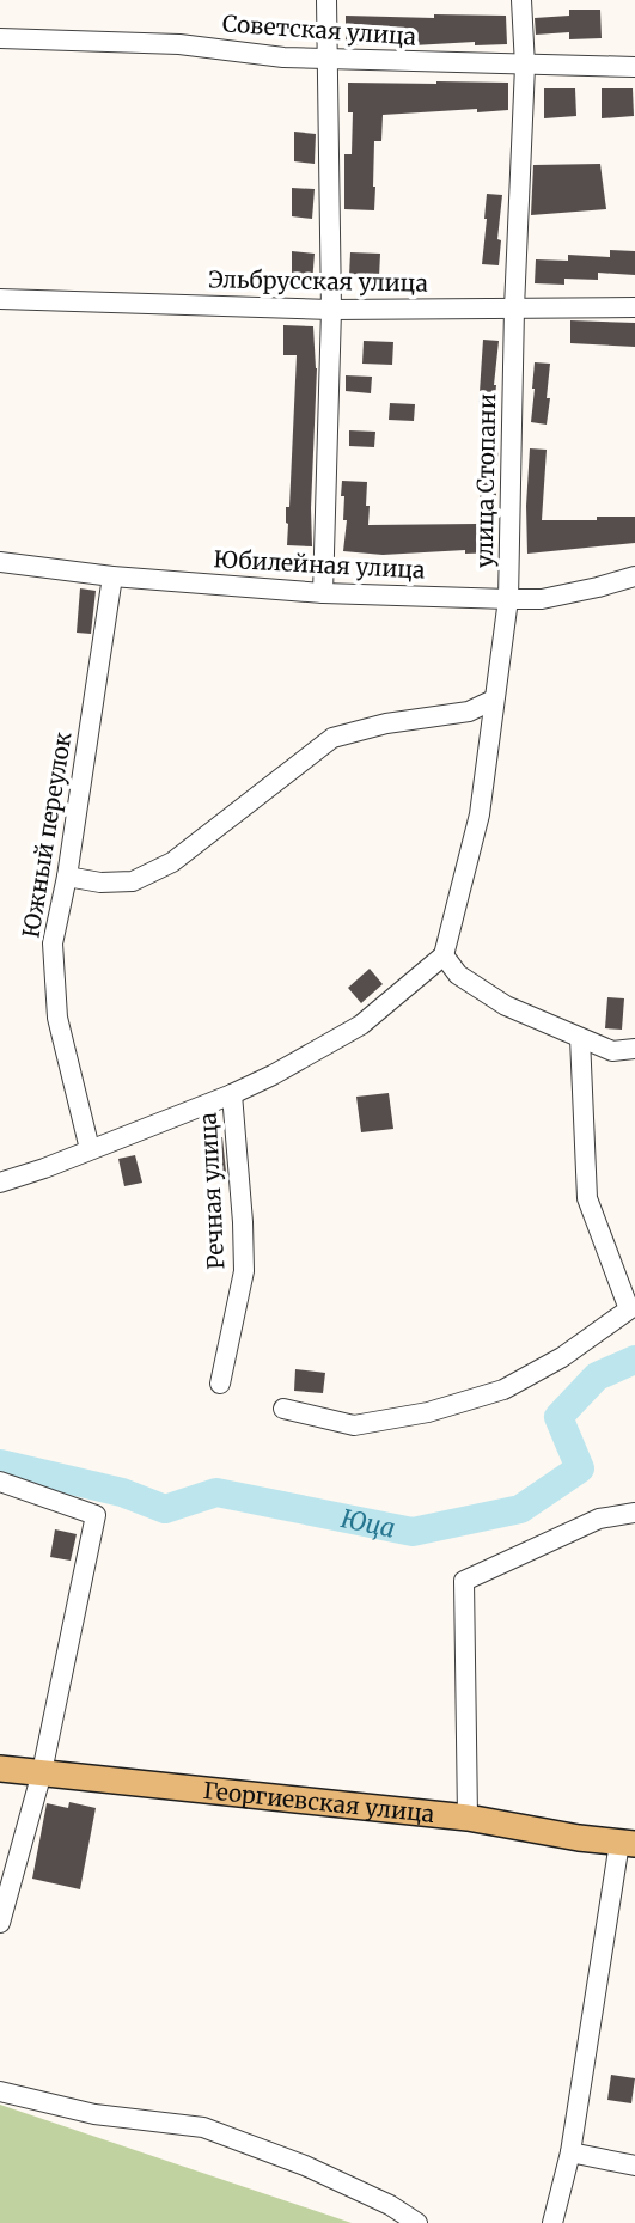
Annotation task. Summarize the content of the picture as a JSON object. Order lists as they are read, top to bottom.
{
  "streets": {
    "main road": ["Георгиевская улица"],
    "street": [
      "Советская улица",
      "Эльбрусская улица",
      "улица Стопани",
      "Юбилейная улица",
      "Южный переулок",
      "Речная улица"
    ]
  },
  "crossings": [
    ["Советская улица", "улица Стопани"],
    ["Эльбрусская улица", "улица Стопани"],
    ["улица Стопани", "Юбилейная улица"],
    ["улица Стопани", "Речная улица"],
    ["Юбилейная улица", "Южный переулок"],
    ["Южный переулок", "Речная улица"]
  ],
  "water": ["Юца"]
}
